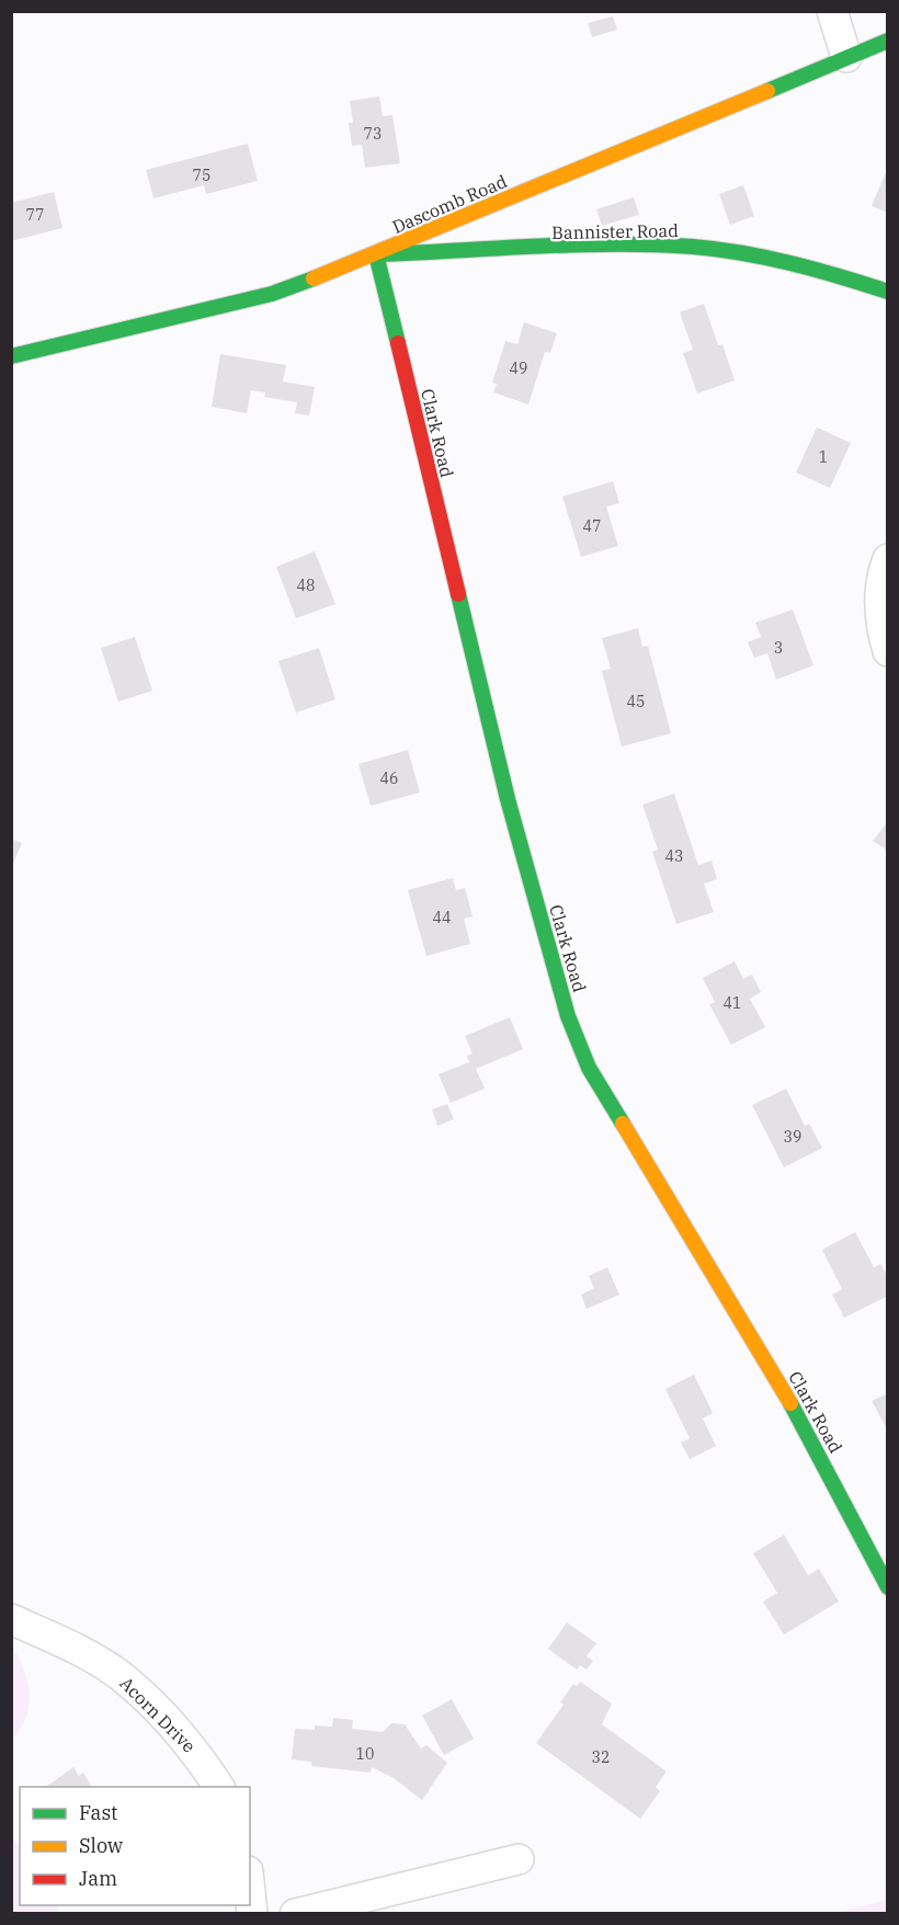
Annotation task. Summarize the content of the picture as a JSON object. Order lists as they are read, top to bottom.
{
  "streets": {
    "main road": ["Dascomb Road", "Bannister Road", "Clark Road"],
    "street": ["Acorn Drive"]
  },
  "crossings": [
    ["Dascomb Road", "Bannister Road"],
    ["Dascomb Road", "Clark Road"],
    ["Bannister Road", "Clark Road"]
  ],
  "house_numbers": [
    "73",
    "75",
    "77",
    "49",
    "1",
    "47",
    "48",
    "3",
    "45",
    "46",
    "43",
    "44",
    "41",
    "39",
    "10",
    "32"
  ],
  "legend": ["Fast", "Slow", "Jam"]
}
